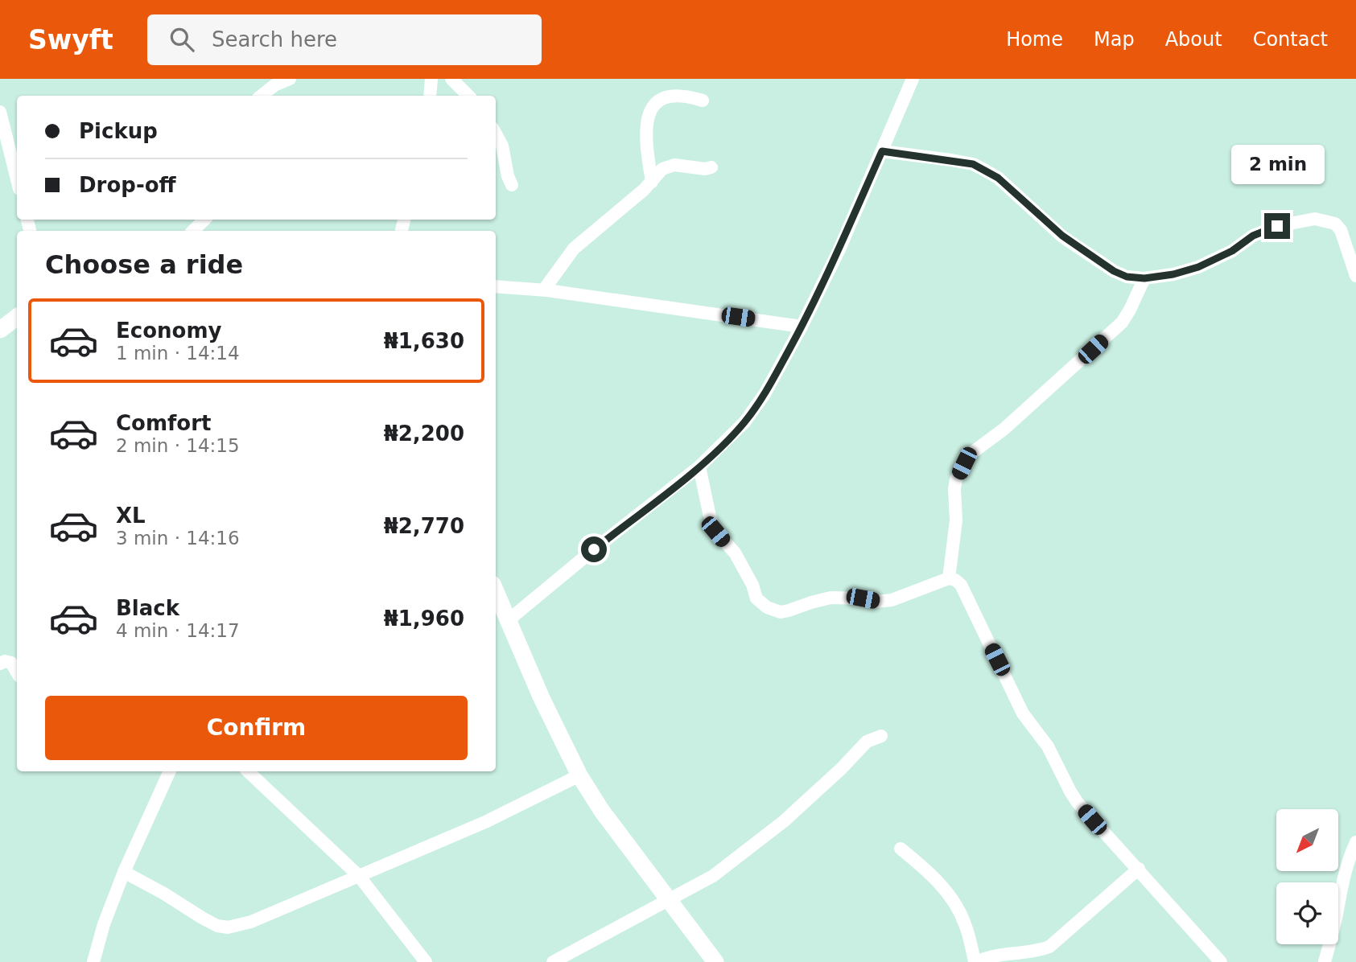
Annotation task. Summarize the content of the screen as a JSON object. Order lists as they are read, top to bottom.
{
  "north": "bottom left",
  "page": {
    "header": "Swyft",
    "search": "Search here",
    "nav": [
      "Home",
      "Map",
      "About",
      "Contact"
    ],
    "banner": ["Pickup", "Drop-off"],
    "bubble": "2 min",
    "heading": "Choose a ride",
    "list": [
      {
        "name": "Economy",
        "note": "1 min · 14:14",
        "value": "₦1,630"
      },
      {
        "name": "Comfort",
        "note": "2 min · 14:15",
        "value": "₦2,200"
      },
      {
        "name": "XL",
        "note": "3 min · 14:16",
        "value": "₦2,770"
      },
      {
        "name": "Black",
        "note": "4 min · 14:17",
        "value": "₦1,960"
      }
    ],
    "buttons": "Confirm"
  }
}
